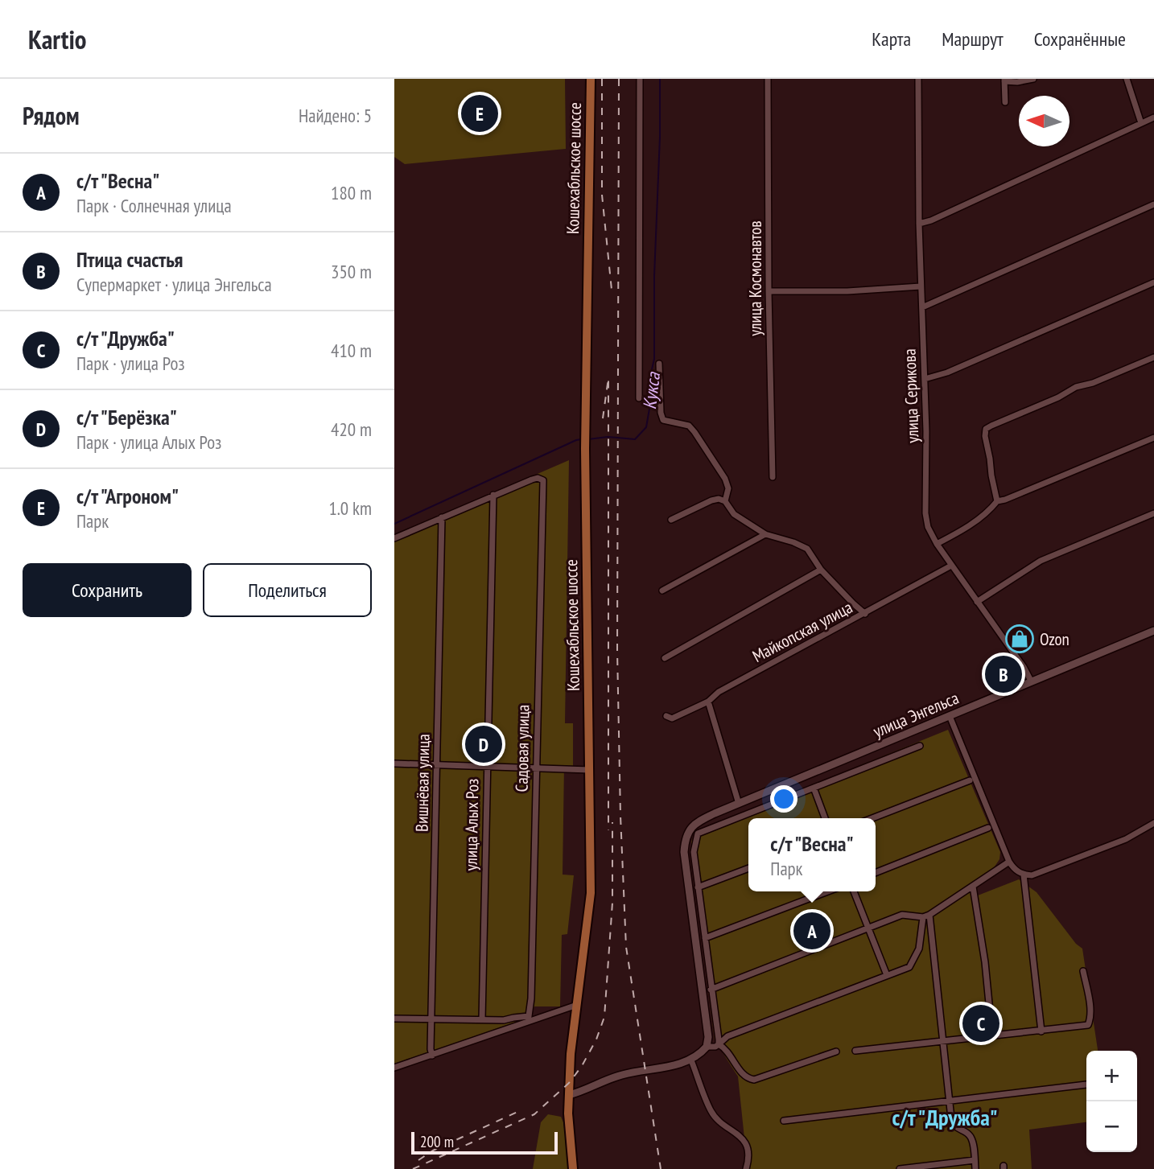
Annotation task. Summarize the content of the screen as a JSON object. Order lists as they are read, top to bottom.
{
  "streets": {
    "main road": ["Кошехабльское шоссе"],
    "street": [
      "улица Космонавтов",
      "улица Серикова",
      "Майкопская улица",
      "улица Энгельса",
      "Садовая улица",
      "Вишнёвая улица",
      "улица Алых Роз"
    ]
  },
  "crossings": [
    ["улица Серикова", "Майкопская улица"],
    ["улица Серикова", "улица Энгельса"],
    ["Садовая улица", "улица Алых Роз"]
  ],
  "districts": ["с/т \"Дружба\""],
  "water": ["Кукса"],
  "places": {
    "shop": ["Ozon"]
  },
  "scale_bar": "200 m",
  "north": "left",
  "page": {
    "header": "Kartio",
    "nav": ["Карта", "Маршрут", "Сохранённые"],
    "heading": ["Рядом", "Найдено: 5"],
    "pins": [
      "E",
      "B",
      "D",
      "A",
      "C"
    ],
    "list": [
      {
        "mark": "A",
        "name": "с/т \"Весна\"",
        "note": "Парк · Солнечная улица",
        "value": "180 m"
      },
      {
        "mark": "B",
        "name": "Птица счастья",
        "note": "Супермаркет · улица Энгельса",
        "value": "350 m"
      },
      {
        "mark": "C",
        "name": "с/т \"Дружба\"",
        "note": "Парк · улица Роз",
        "value": "410 m"
      },
      {
        "mark": "D",
        "name": "с/т \"Берёзка\"",
        "note": "Парк · улица Алых Роз",
        "value": "420 m"
      },
      {
        "mark": "E",
        "name": "с/т \"Агроном\"",
        "note": "Парк",
        "value": "1.0 km"
      }
    ],
    "buttons": ["Сохранить", "Поделиться"],
    "popup": ["с/т \"Весна\"", "Парк"],
    "map_buttons": ["+", "−"],
    "scale": "200 m"
  }
}
